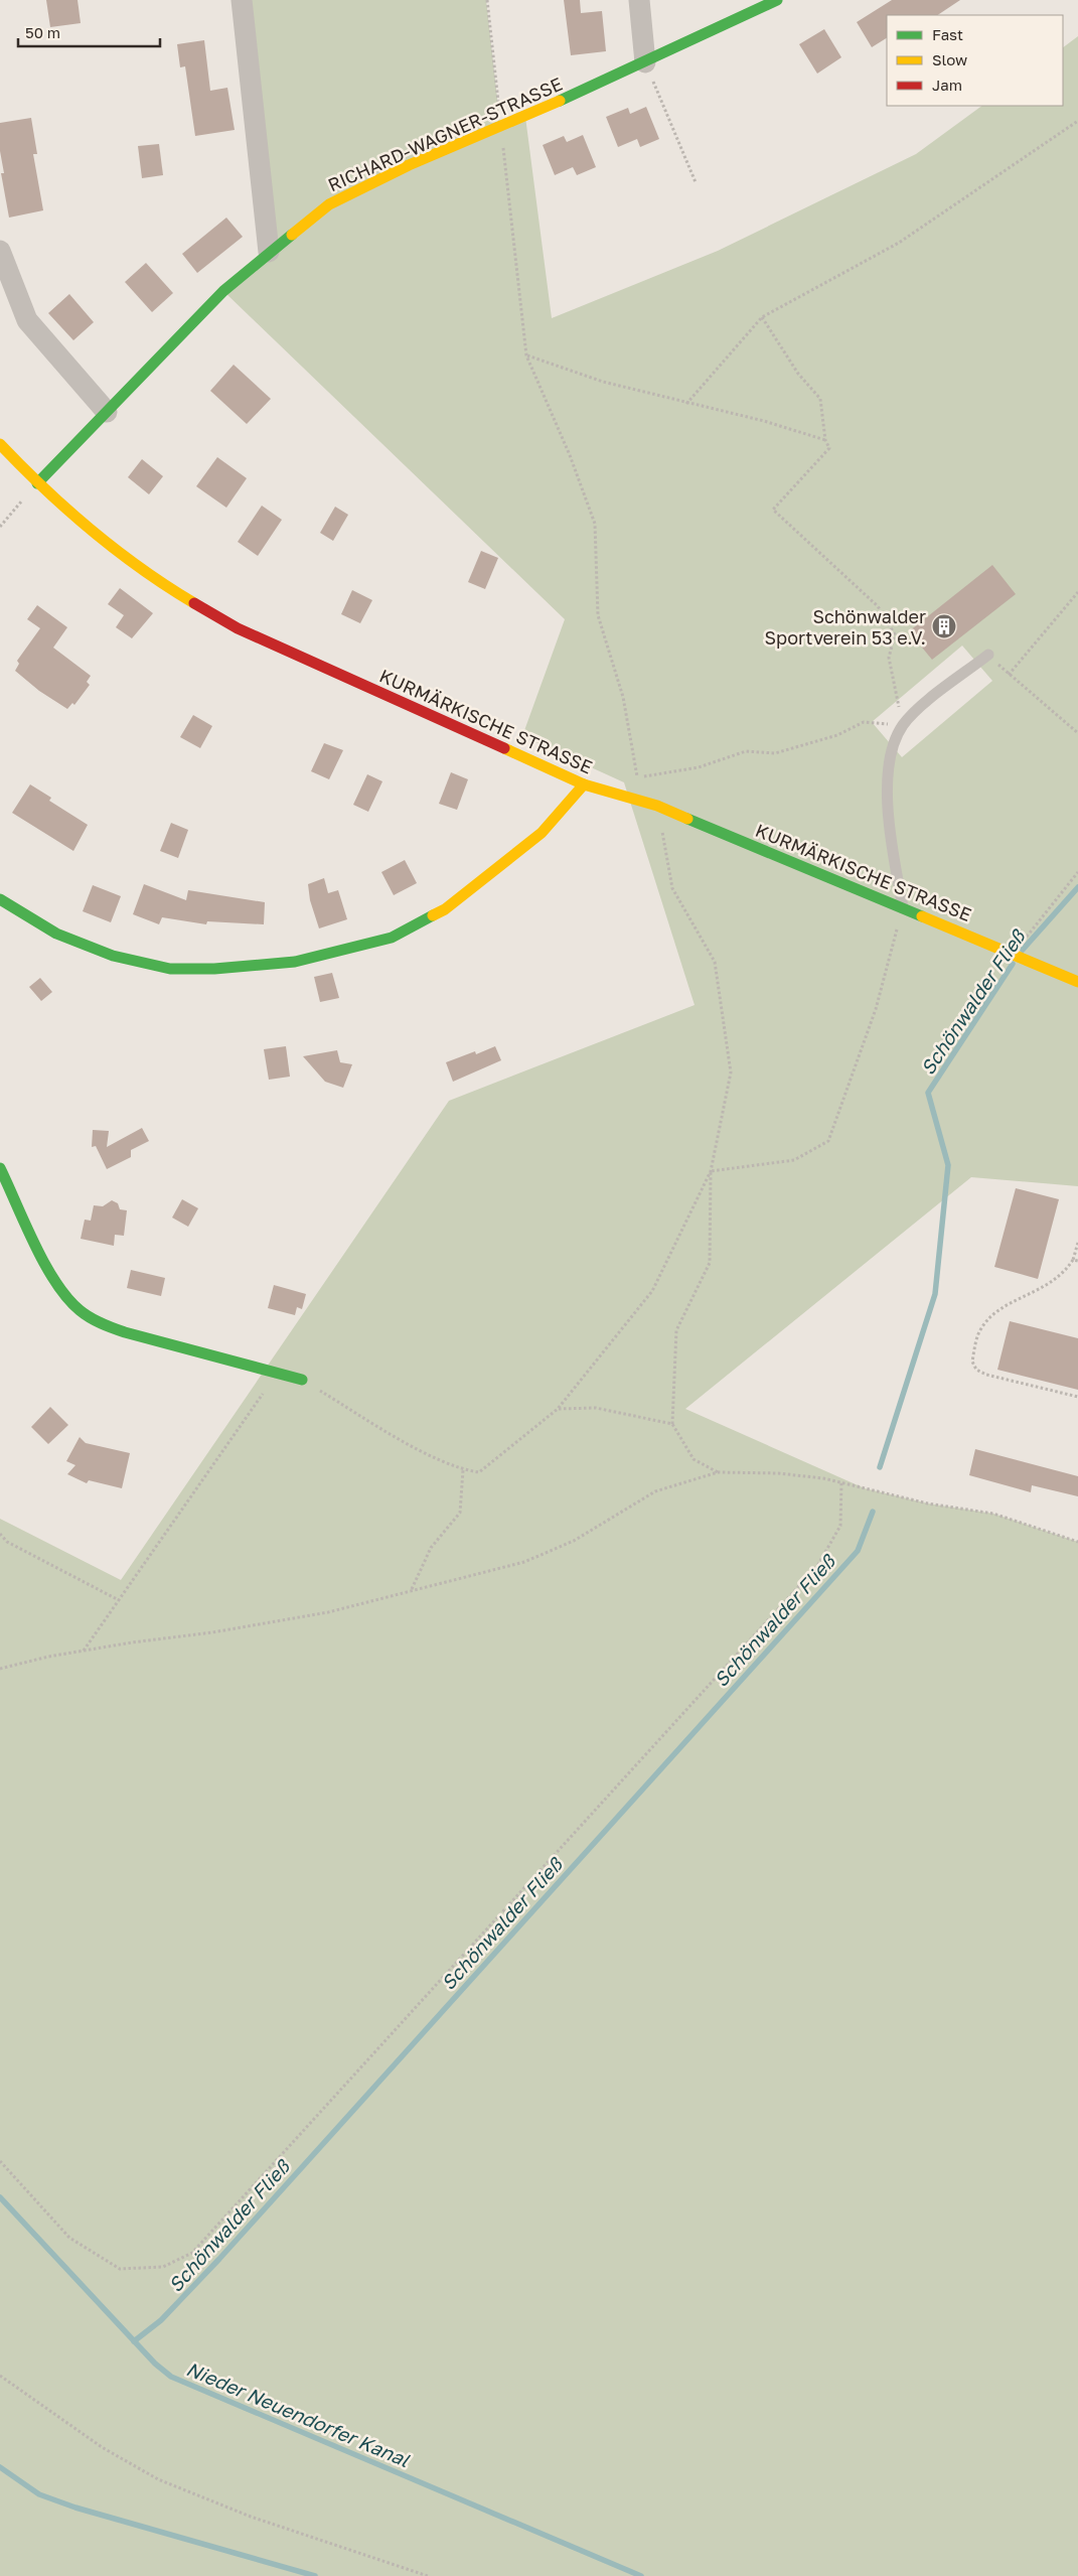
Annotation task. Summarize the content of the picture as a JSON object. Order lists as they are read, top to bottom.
{
  "streets": {
    "street": ["RICHARD-WAGNER-STRASSE", "KURMÄRKISCHE STRASSE"]
  },
  "crossings": [
    ["RICHARD-WAGNER-STRASSE", "KURMÄRKISCHE STRASSE"]
  ],
  "water": ["Schönwalder Fließ", "Nieder Neuendorfer Kanal"],
  "places": {
    "building": ["Schönwalder Sportverein 53 e.V."]
  },
  "legend": ["Fast", "Slow", "Jam"],
  "scale_bar": "50 m"
}
